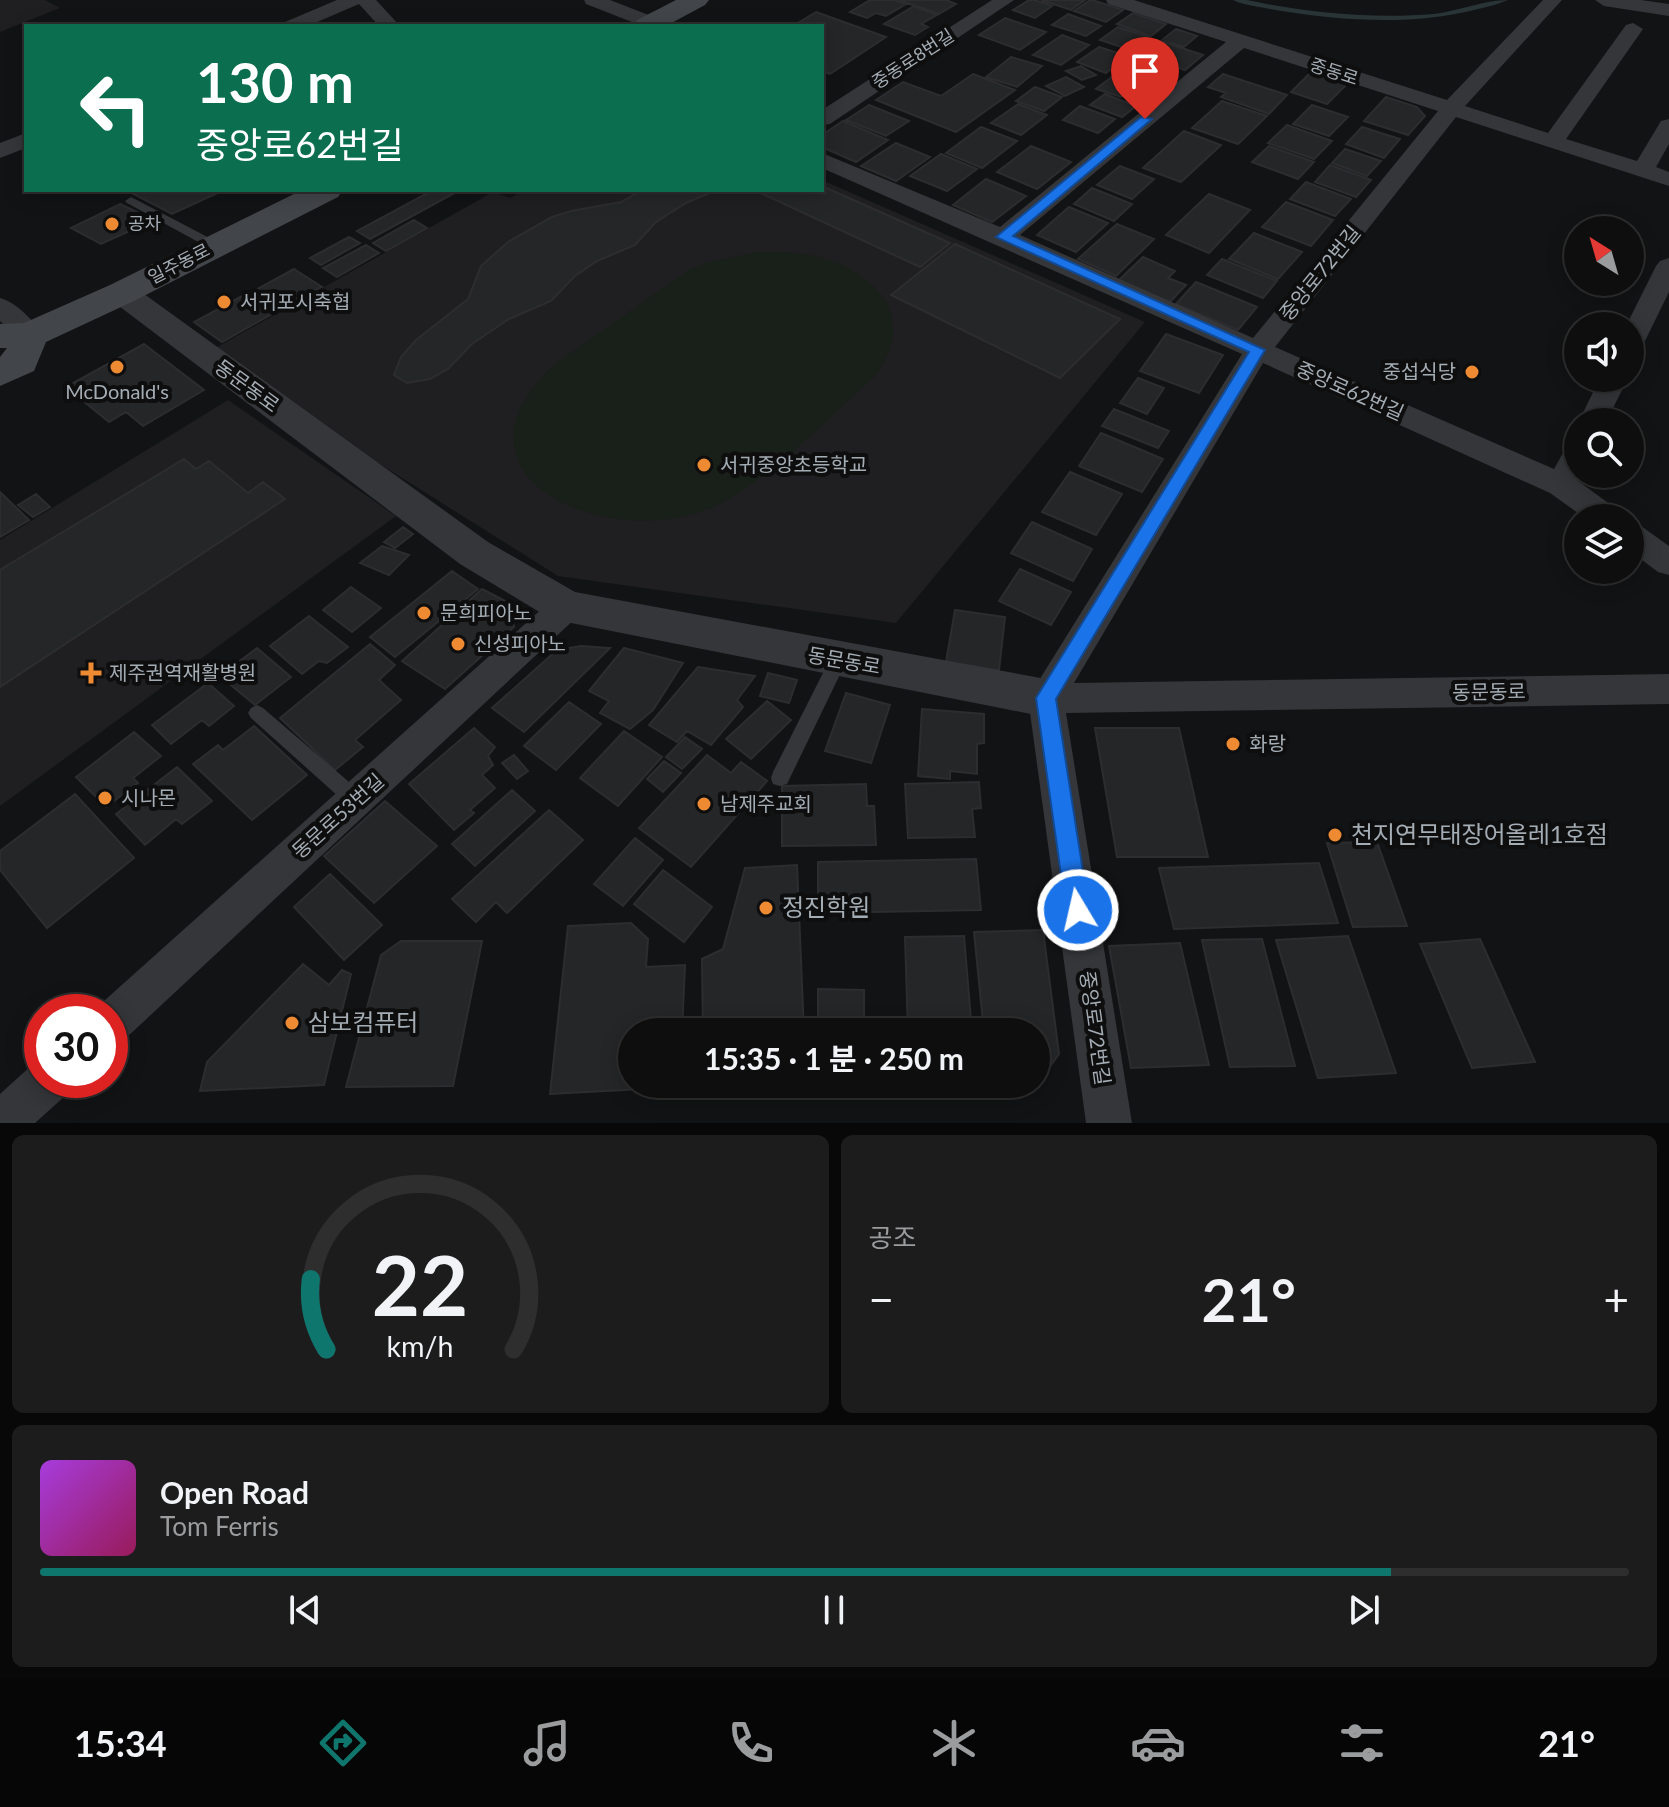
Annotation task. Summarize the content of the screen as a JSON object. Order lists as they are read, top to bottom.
{
  "streets": {
    "main road": ["일주동로"],
    "street": [
      "중동로8번길",
      "중동로",
      "중앙로72번길",
      "동문동로",
      "중앙로62번길",
      "동문로53번길"
    ]
  },
  "crossings": [
    ["중동로", "중앙로72번길"],
    ["일주동로", "동문동로"],
    ["중앙로72번길", "동문동로"],
    ["중앙로72번길", "중앙로62번길"],
    ["동문동로", "동문로53번길"]
  ],
  "places": {
    "other": [
      "공차",
      "서귀포시축협",
      "McDonald's",
      "중섭식당",
      "서귀중앙초등학교",
      "문희피아노",
      "신성피아노",
      "화랑",
      "시나몬",
      "남제주교회",
      "천지연무태장어올레1호점",
      "정진학원",
      "삼보컴퓨터"
    ],
    "health": ["제주권역재활병원"]
  },
  "north": "top left",
  "page": {
    "turn": ["130 m", "중앙로62번길"],
    "limit": "30",
    "trip": "15:35 · 1 분 · 250 m",
    "tile": "공조",
    "heat": ["−", "21°", "+"],
    "song": ["Open Road", "Tom Ferris"],
    "tabs": ["15:34", "21°"],
    "gauge": ["22", "km/h"]
  }
}
